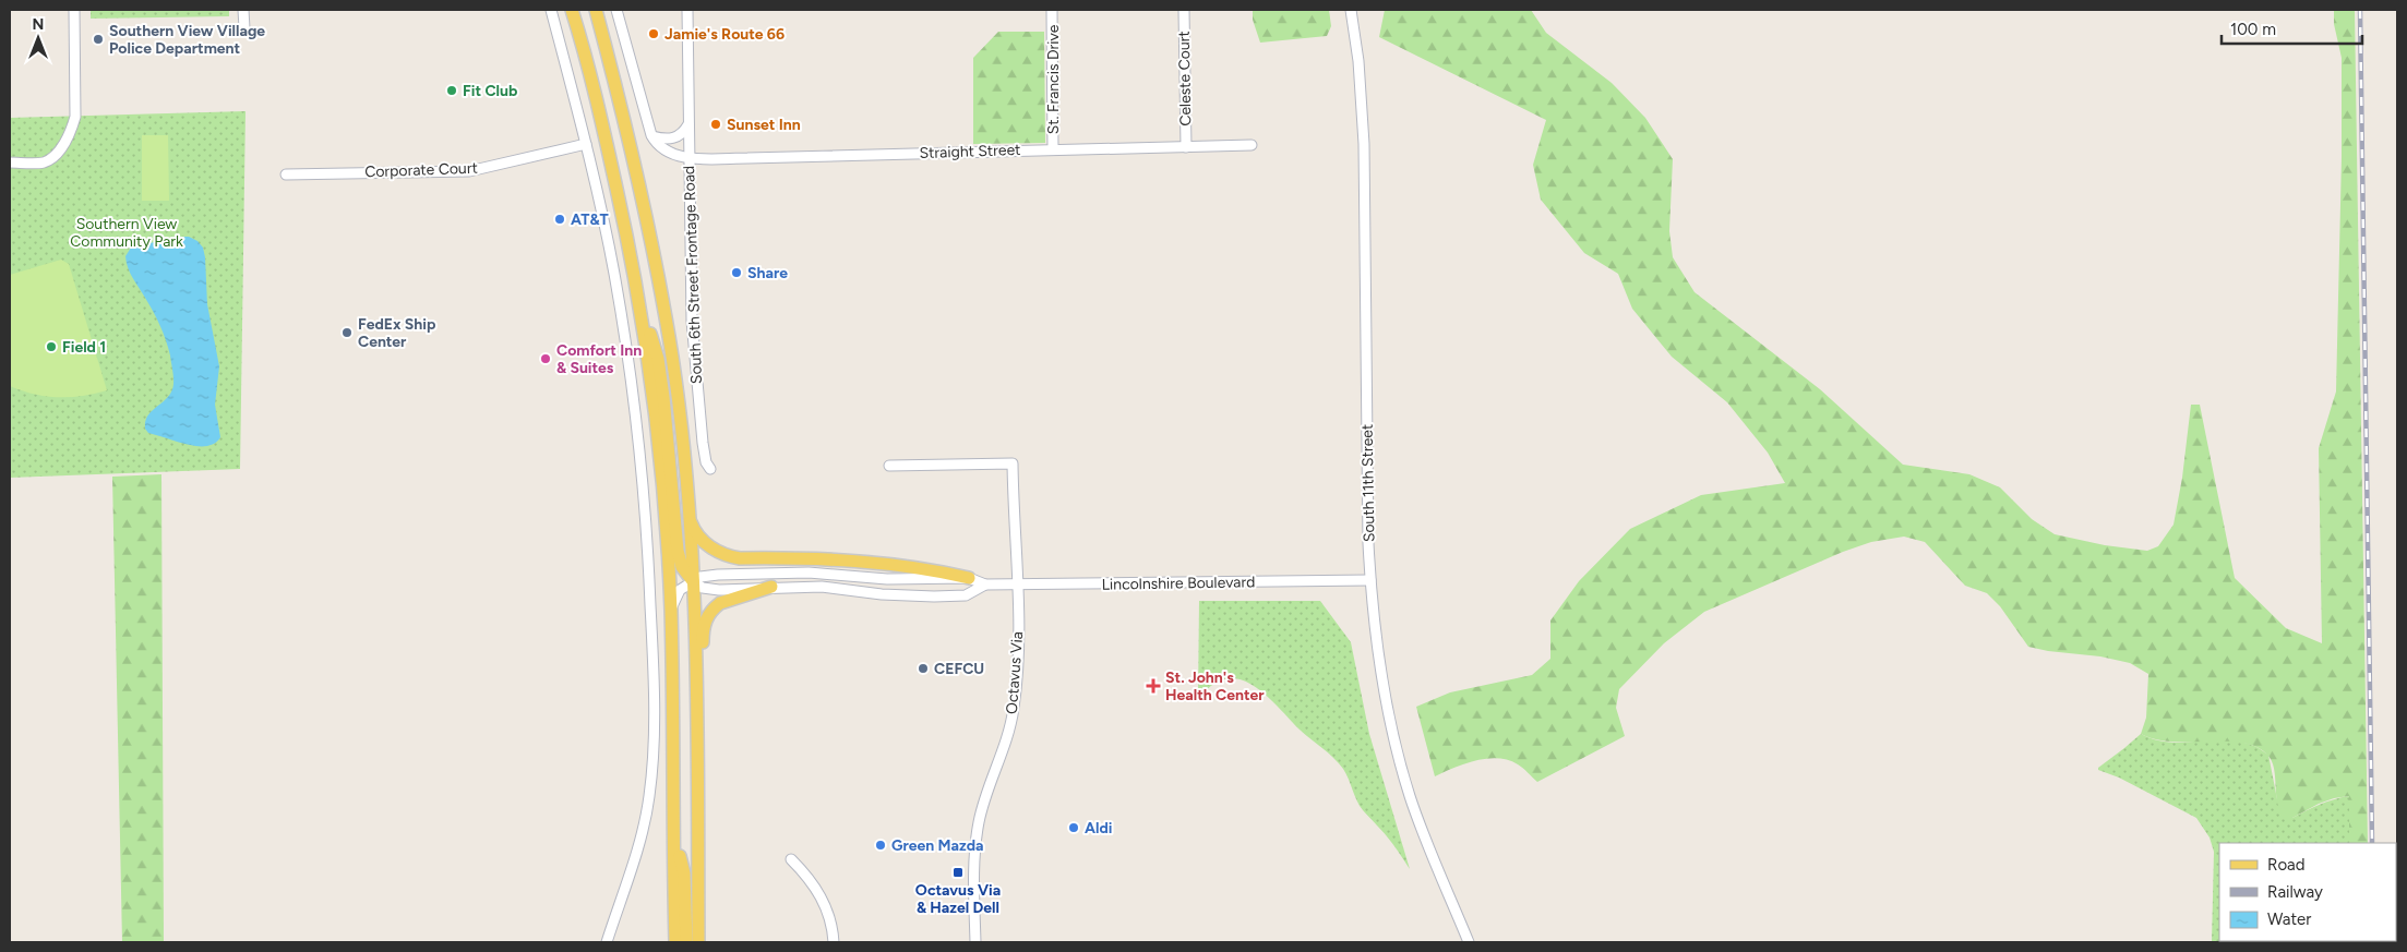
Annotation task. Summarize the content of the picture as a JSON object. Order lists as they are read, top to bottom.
{
  "streets": {
    "street": [
      "Celeste Court",
      "St. Francis Drive",
      "Straight Street",
      "Corporate Court",
      "South 6th Street Frontage Road",
      "South 11th Street",
      "Lincolnshire Boulevard",
      "Octavus Via"
    ]
  },
  "crossings": [
    ["Celeste Court", "Straight Street"],
    ["St. Francis Drive", "Straight Street"],
    ["Straight Street", "South 6th Street Frontage Road"],
    ["South 11th Street", "Lincolnshire Boulevard"],
    ["Lincolnshire Boulevard", "Octavus Via"]
  ],
  "parks": ["Southern View Community Park"],
  "places": {
    "other": [
      "Jamie's Route 66",
      "Southern View Village Police Department",
      "Fit Club",
      "Sunset Inn",
      "AT&T",
      "Share",
      "FedEx Ship Center",
      "Field 1",
      "Comfort Inn & Suites",
      "CEFCU",
      "Aldi",
      "Green Mazda"
    ],
    "health": ["St. John's Health Center"],
    "transit": ["Octavus Via & Hazel Dell"]
  },
  "legend": ["Road", "Railway", "Water"],
  "scale_bar": "100 m",
  "north": "top"
}
